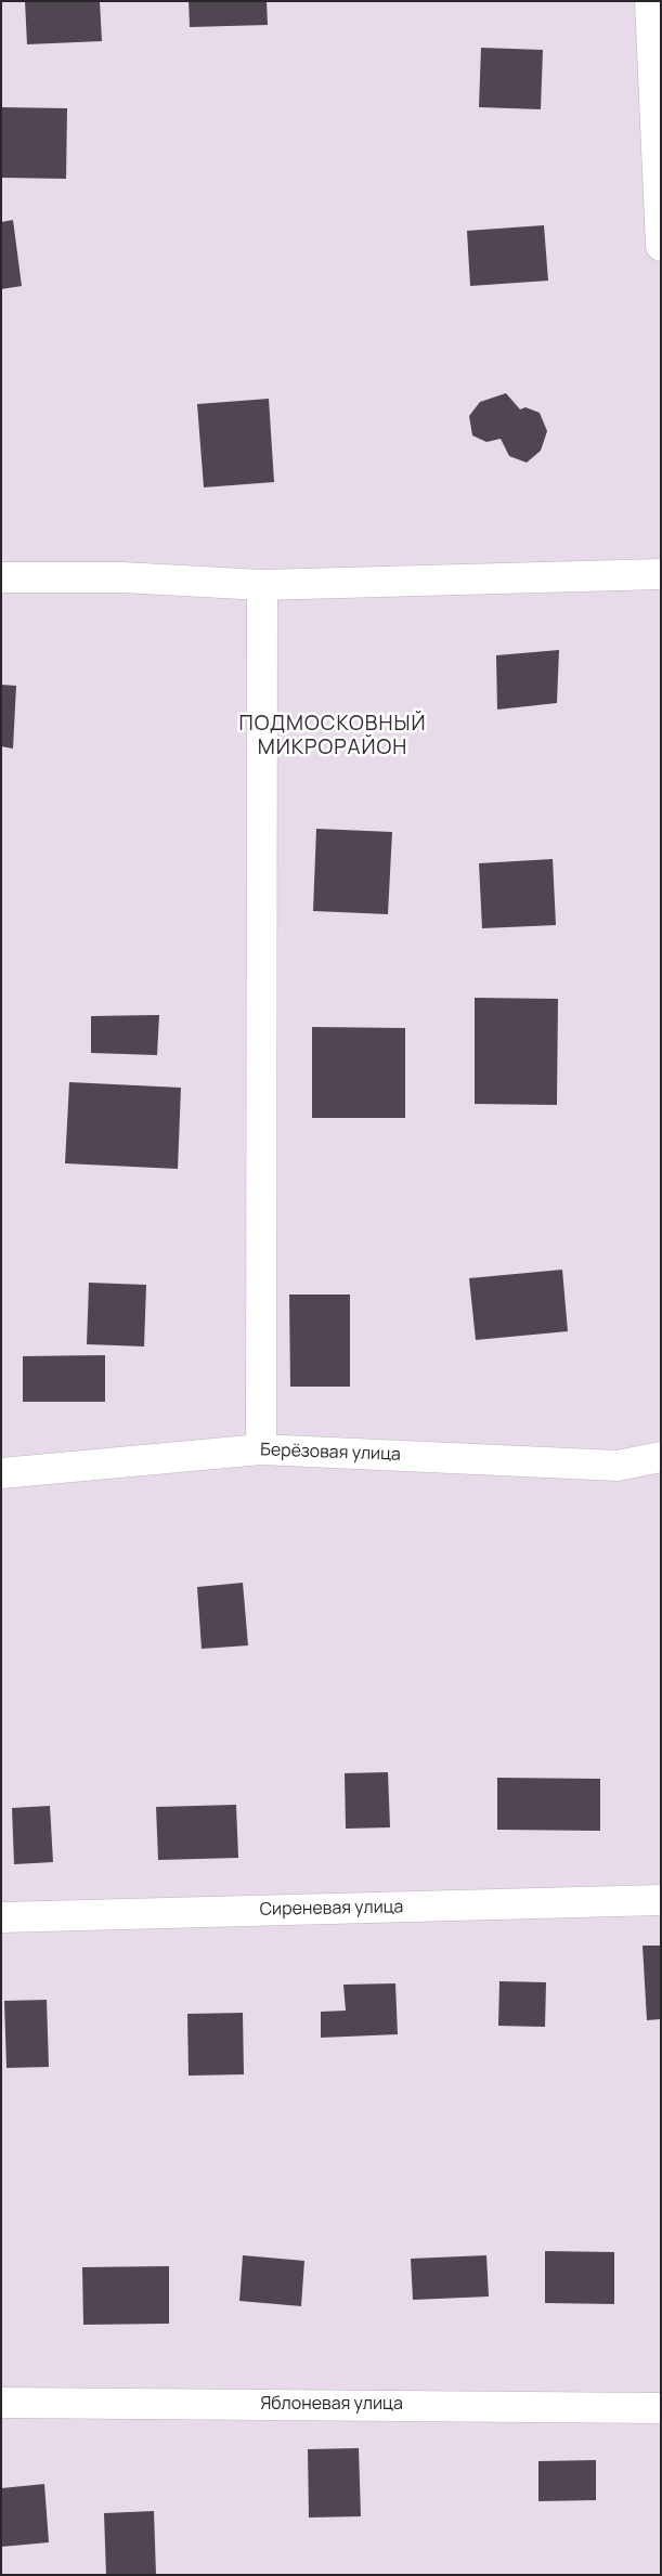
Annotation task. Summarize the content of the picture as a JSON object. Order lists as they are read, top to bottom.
{
  "streets": {
    "street": ["Берёзовая улица", "Сиреневая улица", "Яблоневая улица"]
  },
  "districts": ["ПОДМОСКОВНЫЙ МИКРОРАЙОН"]
}
